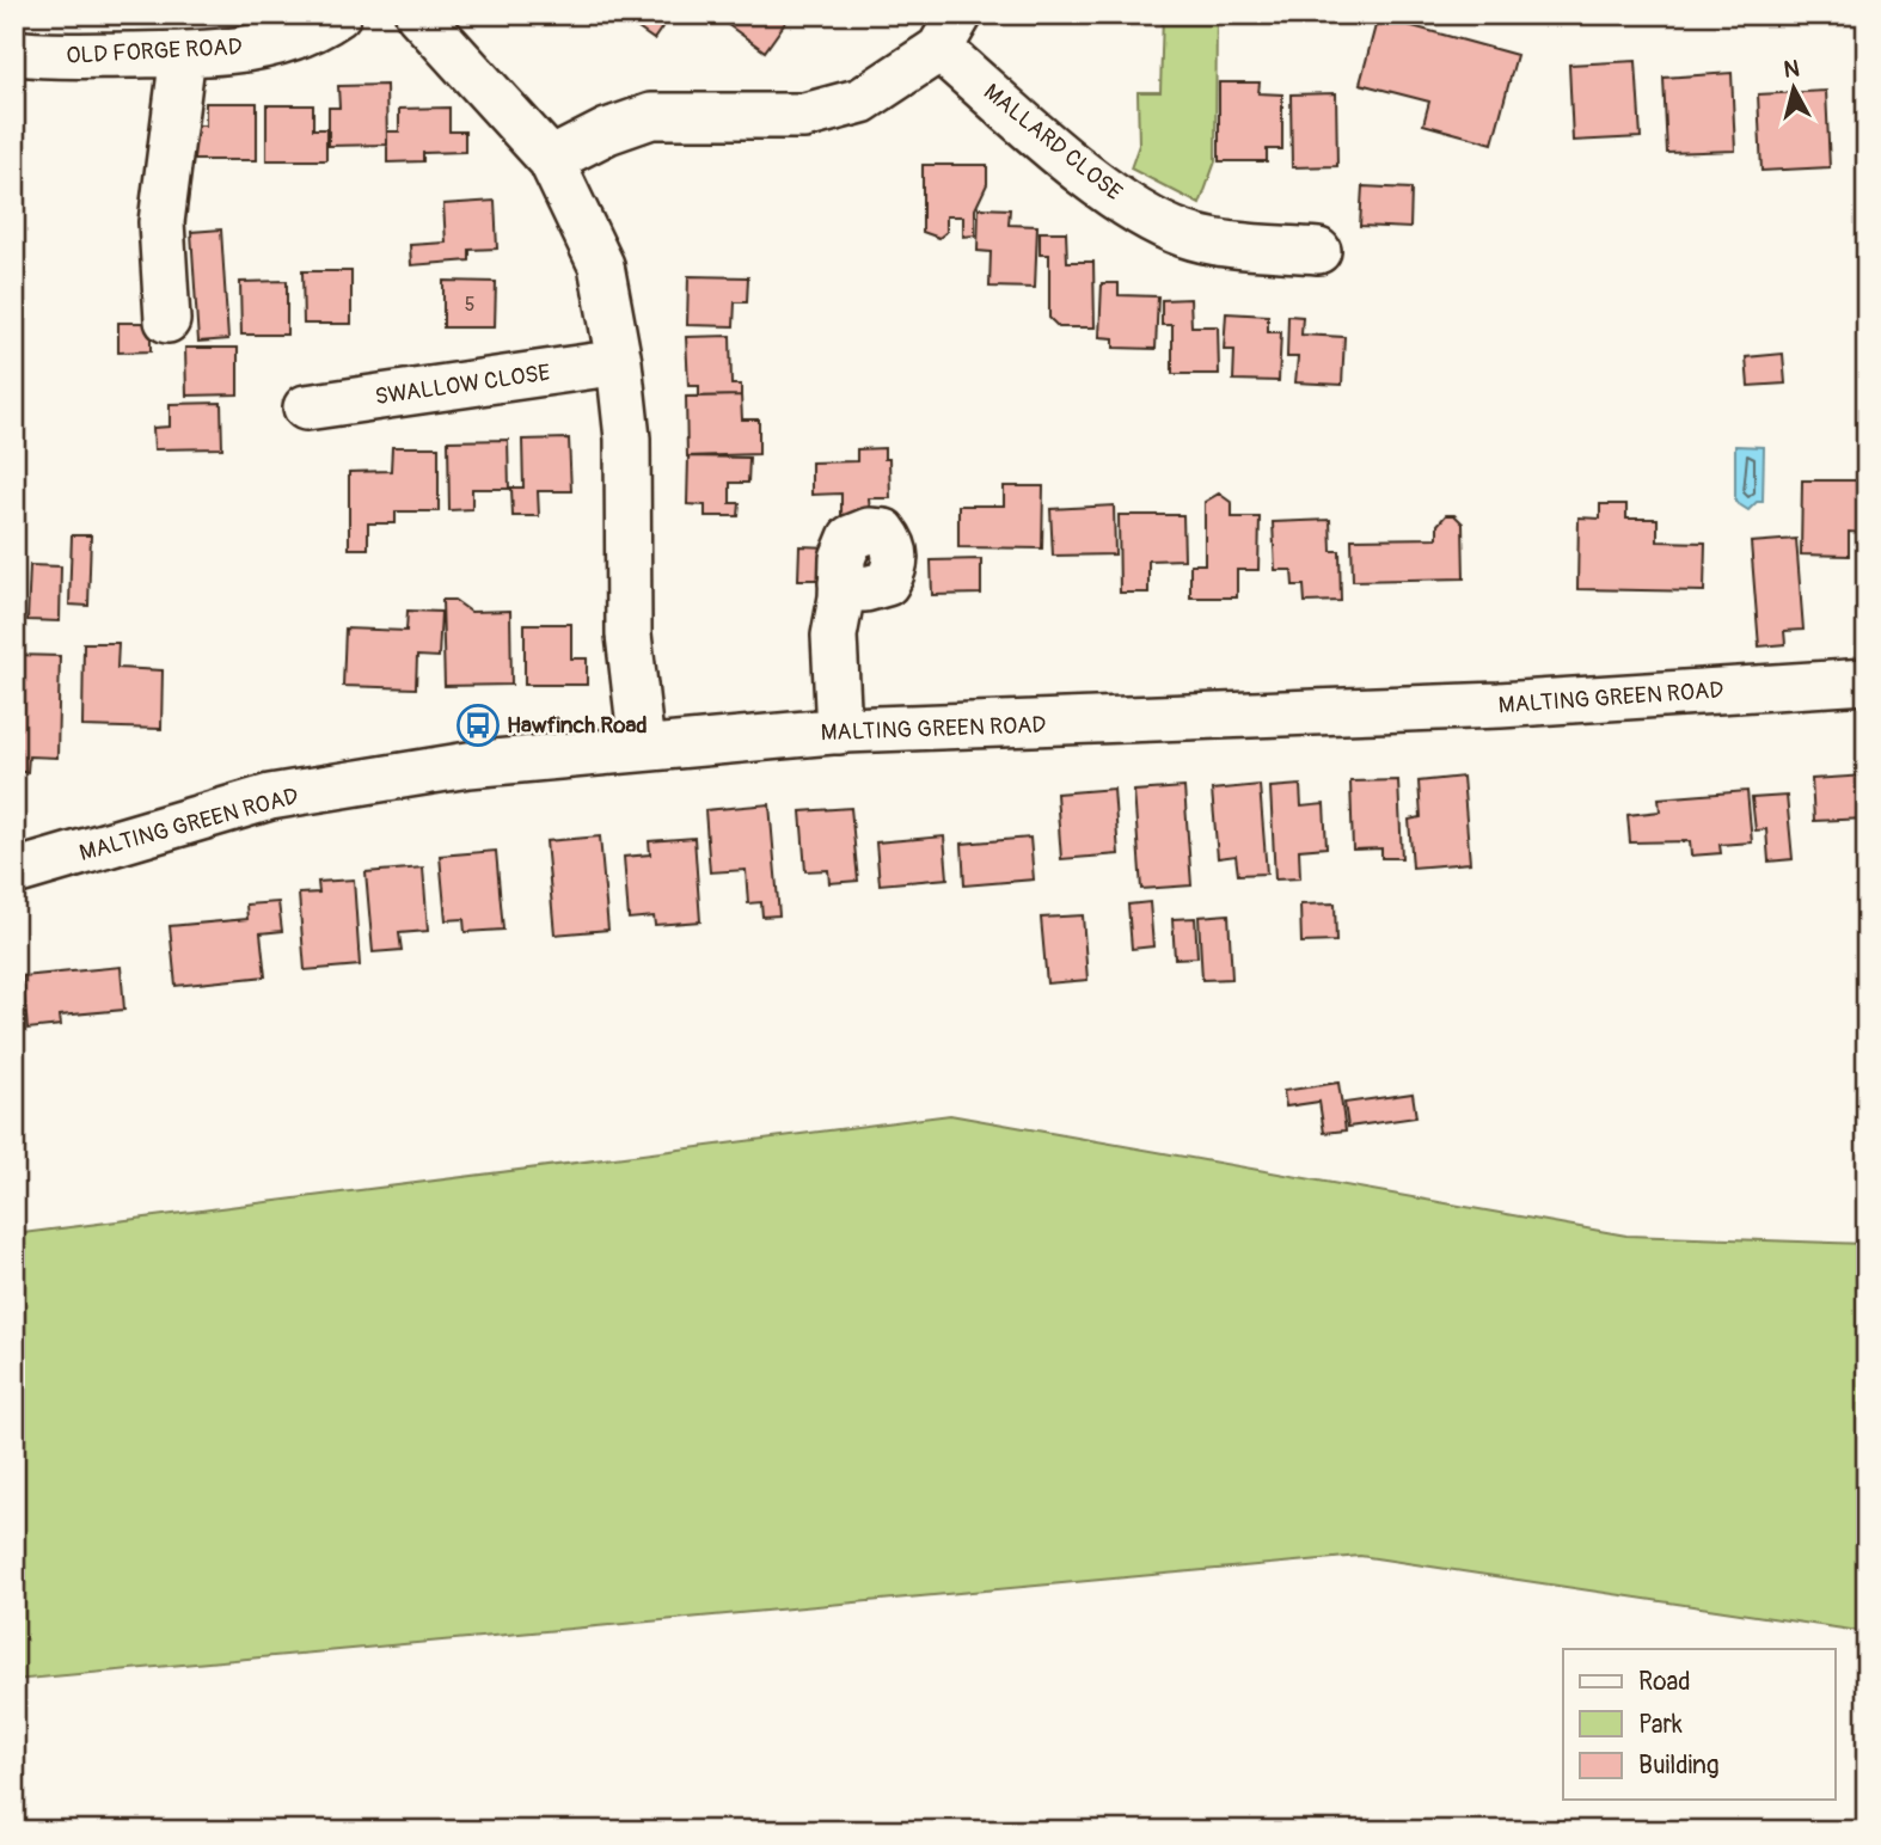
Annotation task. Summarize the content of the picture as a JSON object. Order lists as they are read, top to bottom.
{
  "streets": {
    "street": [
      "OLD FORGE ROAD",
      "MALLARD CLOSE",
      "SWALLOW CLOSE",
      "MALTING GREEN ROAD"
    ]
  },
  "places": {
    "bus stop": ["Hawfinch Road"]
  },
  "house_numbers": ["5"],
  "legend": ["Road", "Park", "Building"],
  "north": "top"
}
